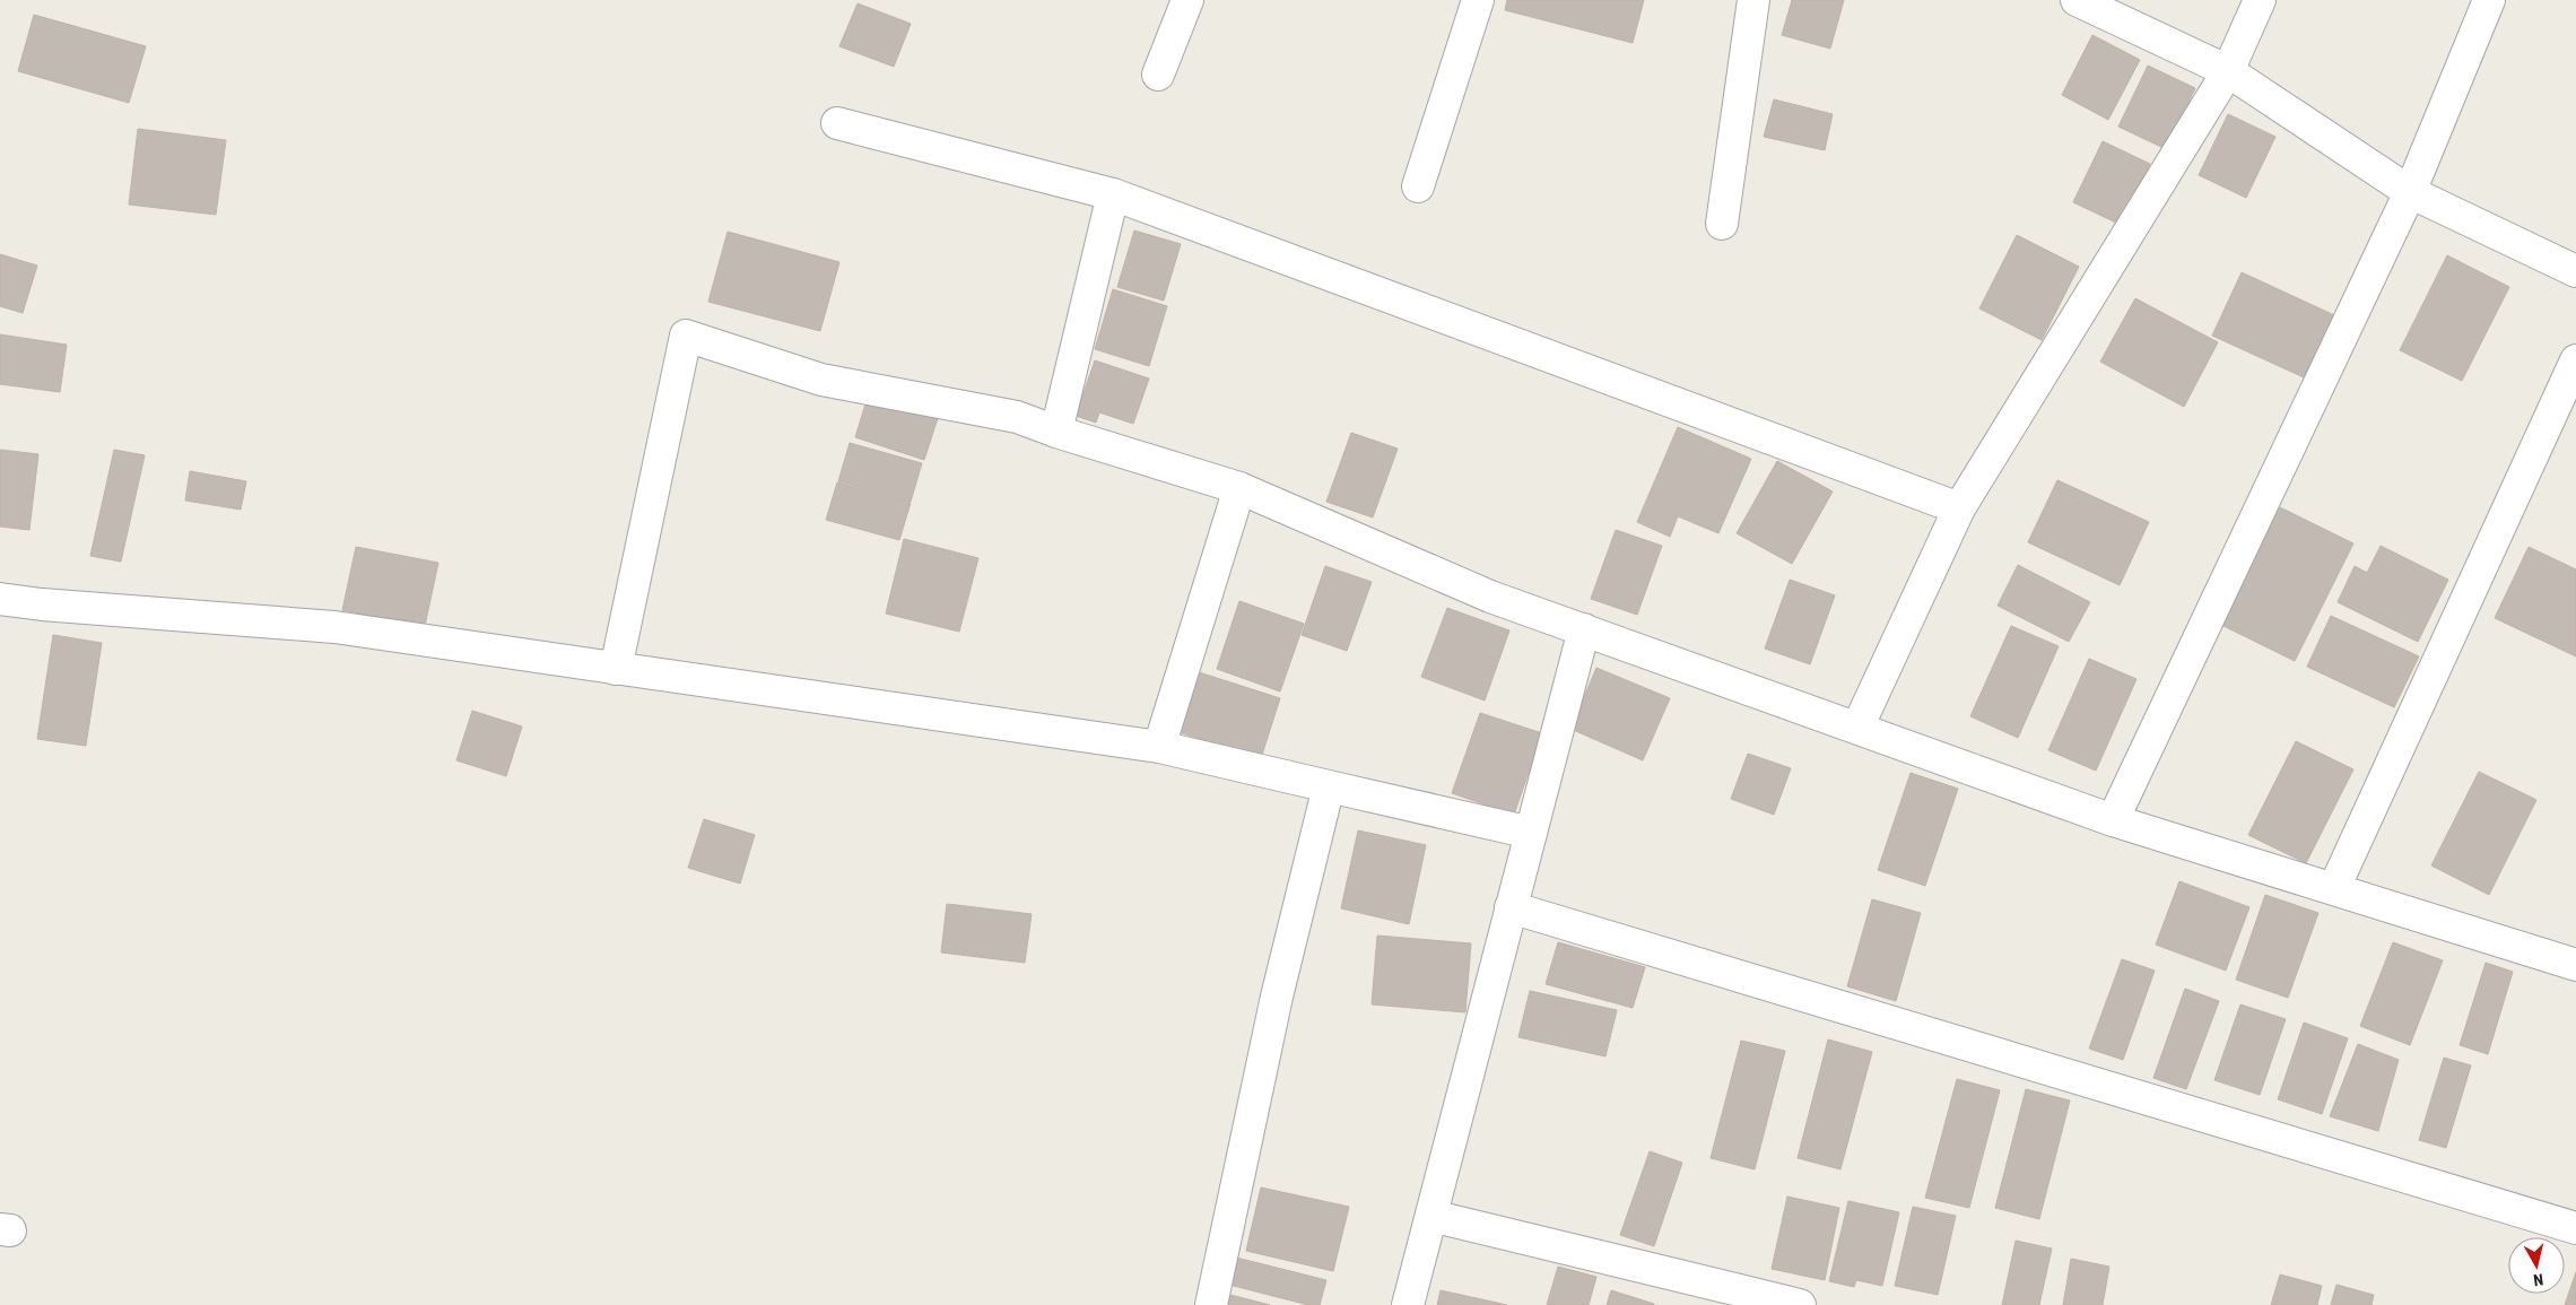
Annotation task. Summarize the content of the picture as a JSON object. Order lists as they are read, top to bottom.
{
  "north": "bottom"
}
